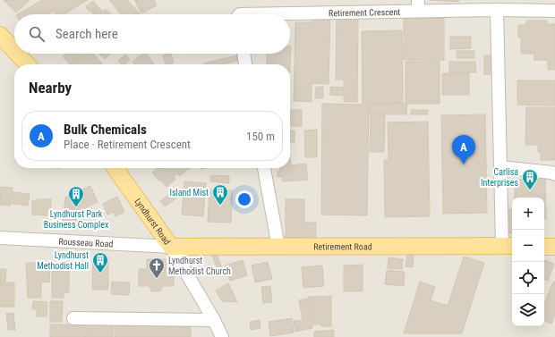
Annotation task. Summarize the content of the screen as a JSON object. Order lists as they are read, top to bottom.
{
  "streets": {
    "main road": ["Lyndhurst Road", "Retirement Road"],
    "street": ["Retirement Crescent", "Rousseau Road"]
  },
  "crossings": [
    ["Lyndhurst Road", "Rousseau Road"],
    ["Lyndhurst Road", "Retirement Road"],
    ["Rousseau Road", "Retirement Road"]
  ],
  "places": {
    "building": [
      "Carlisa Interprises",
      "Island Mist",
      "Lyndhurst Park Business Complex",
      "Lyndhurst Methodist Hall"
    ],
    "church": ["Lyndhurst Methodist Church"]
  },
  "page": {
    "search": "Search here",
    "heading": "Nearby",
    "list": [
      {
        "mark": "A",
        "name": "Bulk Chemicals",
        "note": "Place · Retirement Crescent",
        "value": "150 m"
      }
    ],
    "pins": "A",
    "map_buttons": ["+", "−"]
  }
}
